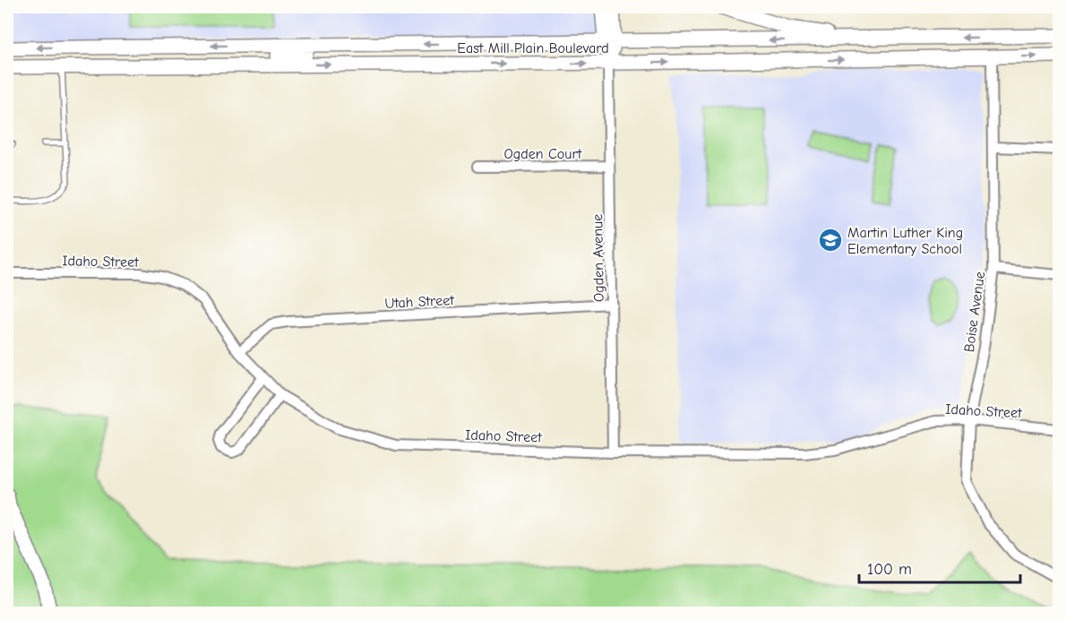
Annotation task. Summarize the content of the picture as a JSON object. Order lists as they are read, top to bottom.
{
  "streets": {
    "main road": ["East Mill Plain Boulevard"],
    "street": [
      "Ogden Court",
      "Ogden Avenue",
      "Idaho Street",
      "Utah Street",
      "Boise Avenue"
    ]
  },
  "crossings": [
    ["East Mill Plain Boulevard", "Ogden Avenue"],
    ["East Mill Plain Boulevard", "Boise Avenue"],
    ["Ogden Court", "Ogden Avenue"],
    ["Ogden Avenue", "Idaho Street"],
    ["Ogden Avenue", "Utah Street"],
    ["Idaho Street", "Utah Street"],
    ["Idaho Street", "Boise Avenue"]
  ],
  "places": {
    "school or university": ["Martin Luther King Elementary School"]
  },
  "scale_bar": "100 m"
}
